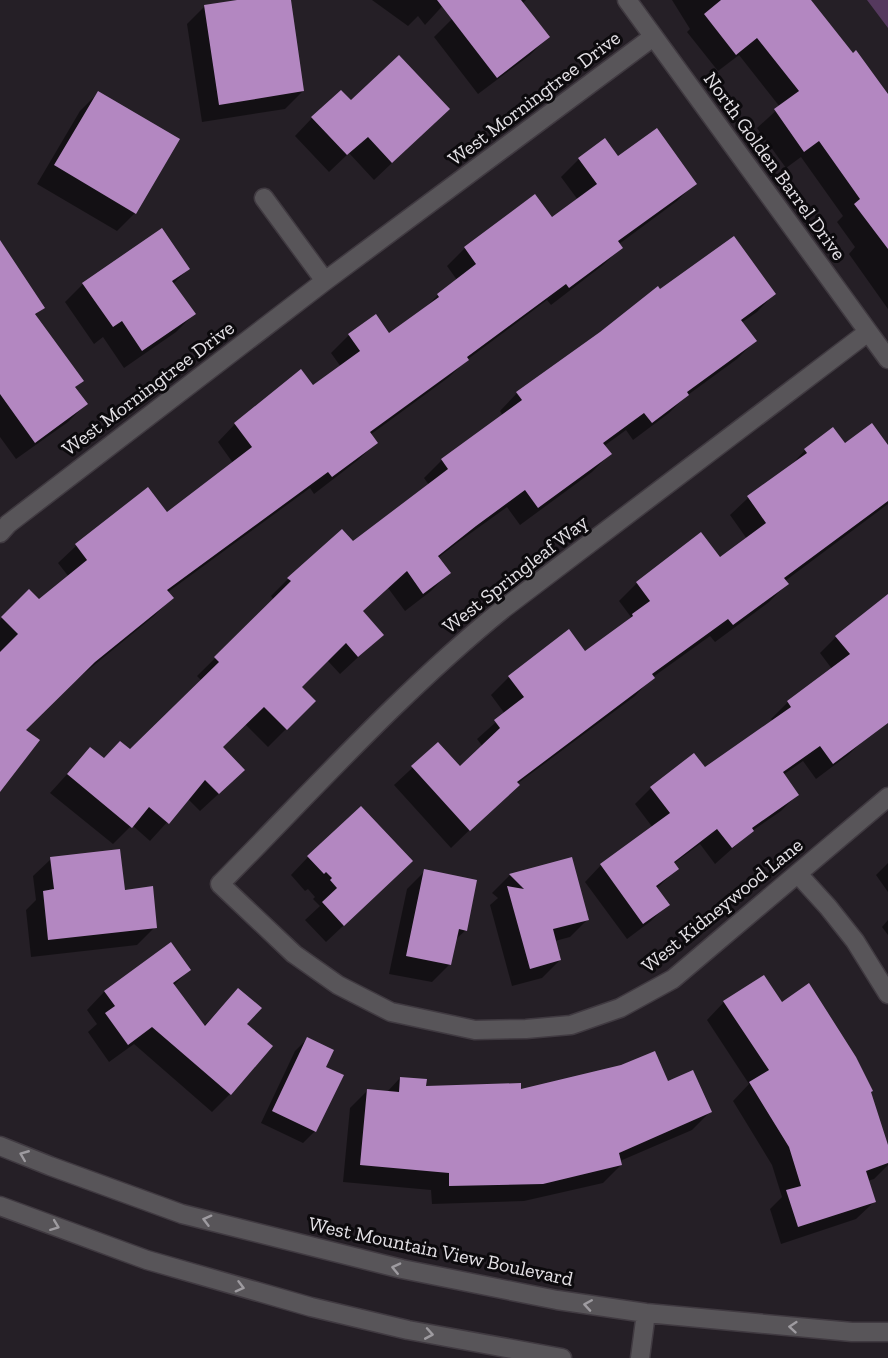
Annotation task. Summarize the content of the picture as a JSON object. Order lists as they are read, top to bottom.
{
  "streets": {
    "street": [
      "West Morningtree Drive",
      "North Golden Barrel Drive",
      "West Springleaf Way",
      "West Kidneywood Lane",
      "West Mountain View Boulevard"
    ]
  },
  "crossings": [
    ["West Morningtree Drive", "North Golden Barrel Drive"],
    ["North Golden Barrel Drive", "West Springleaf Way"],
    ["West Springleaf Way", "West Kidneywood Lane"]
  ]
}
